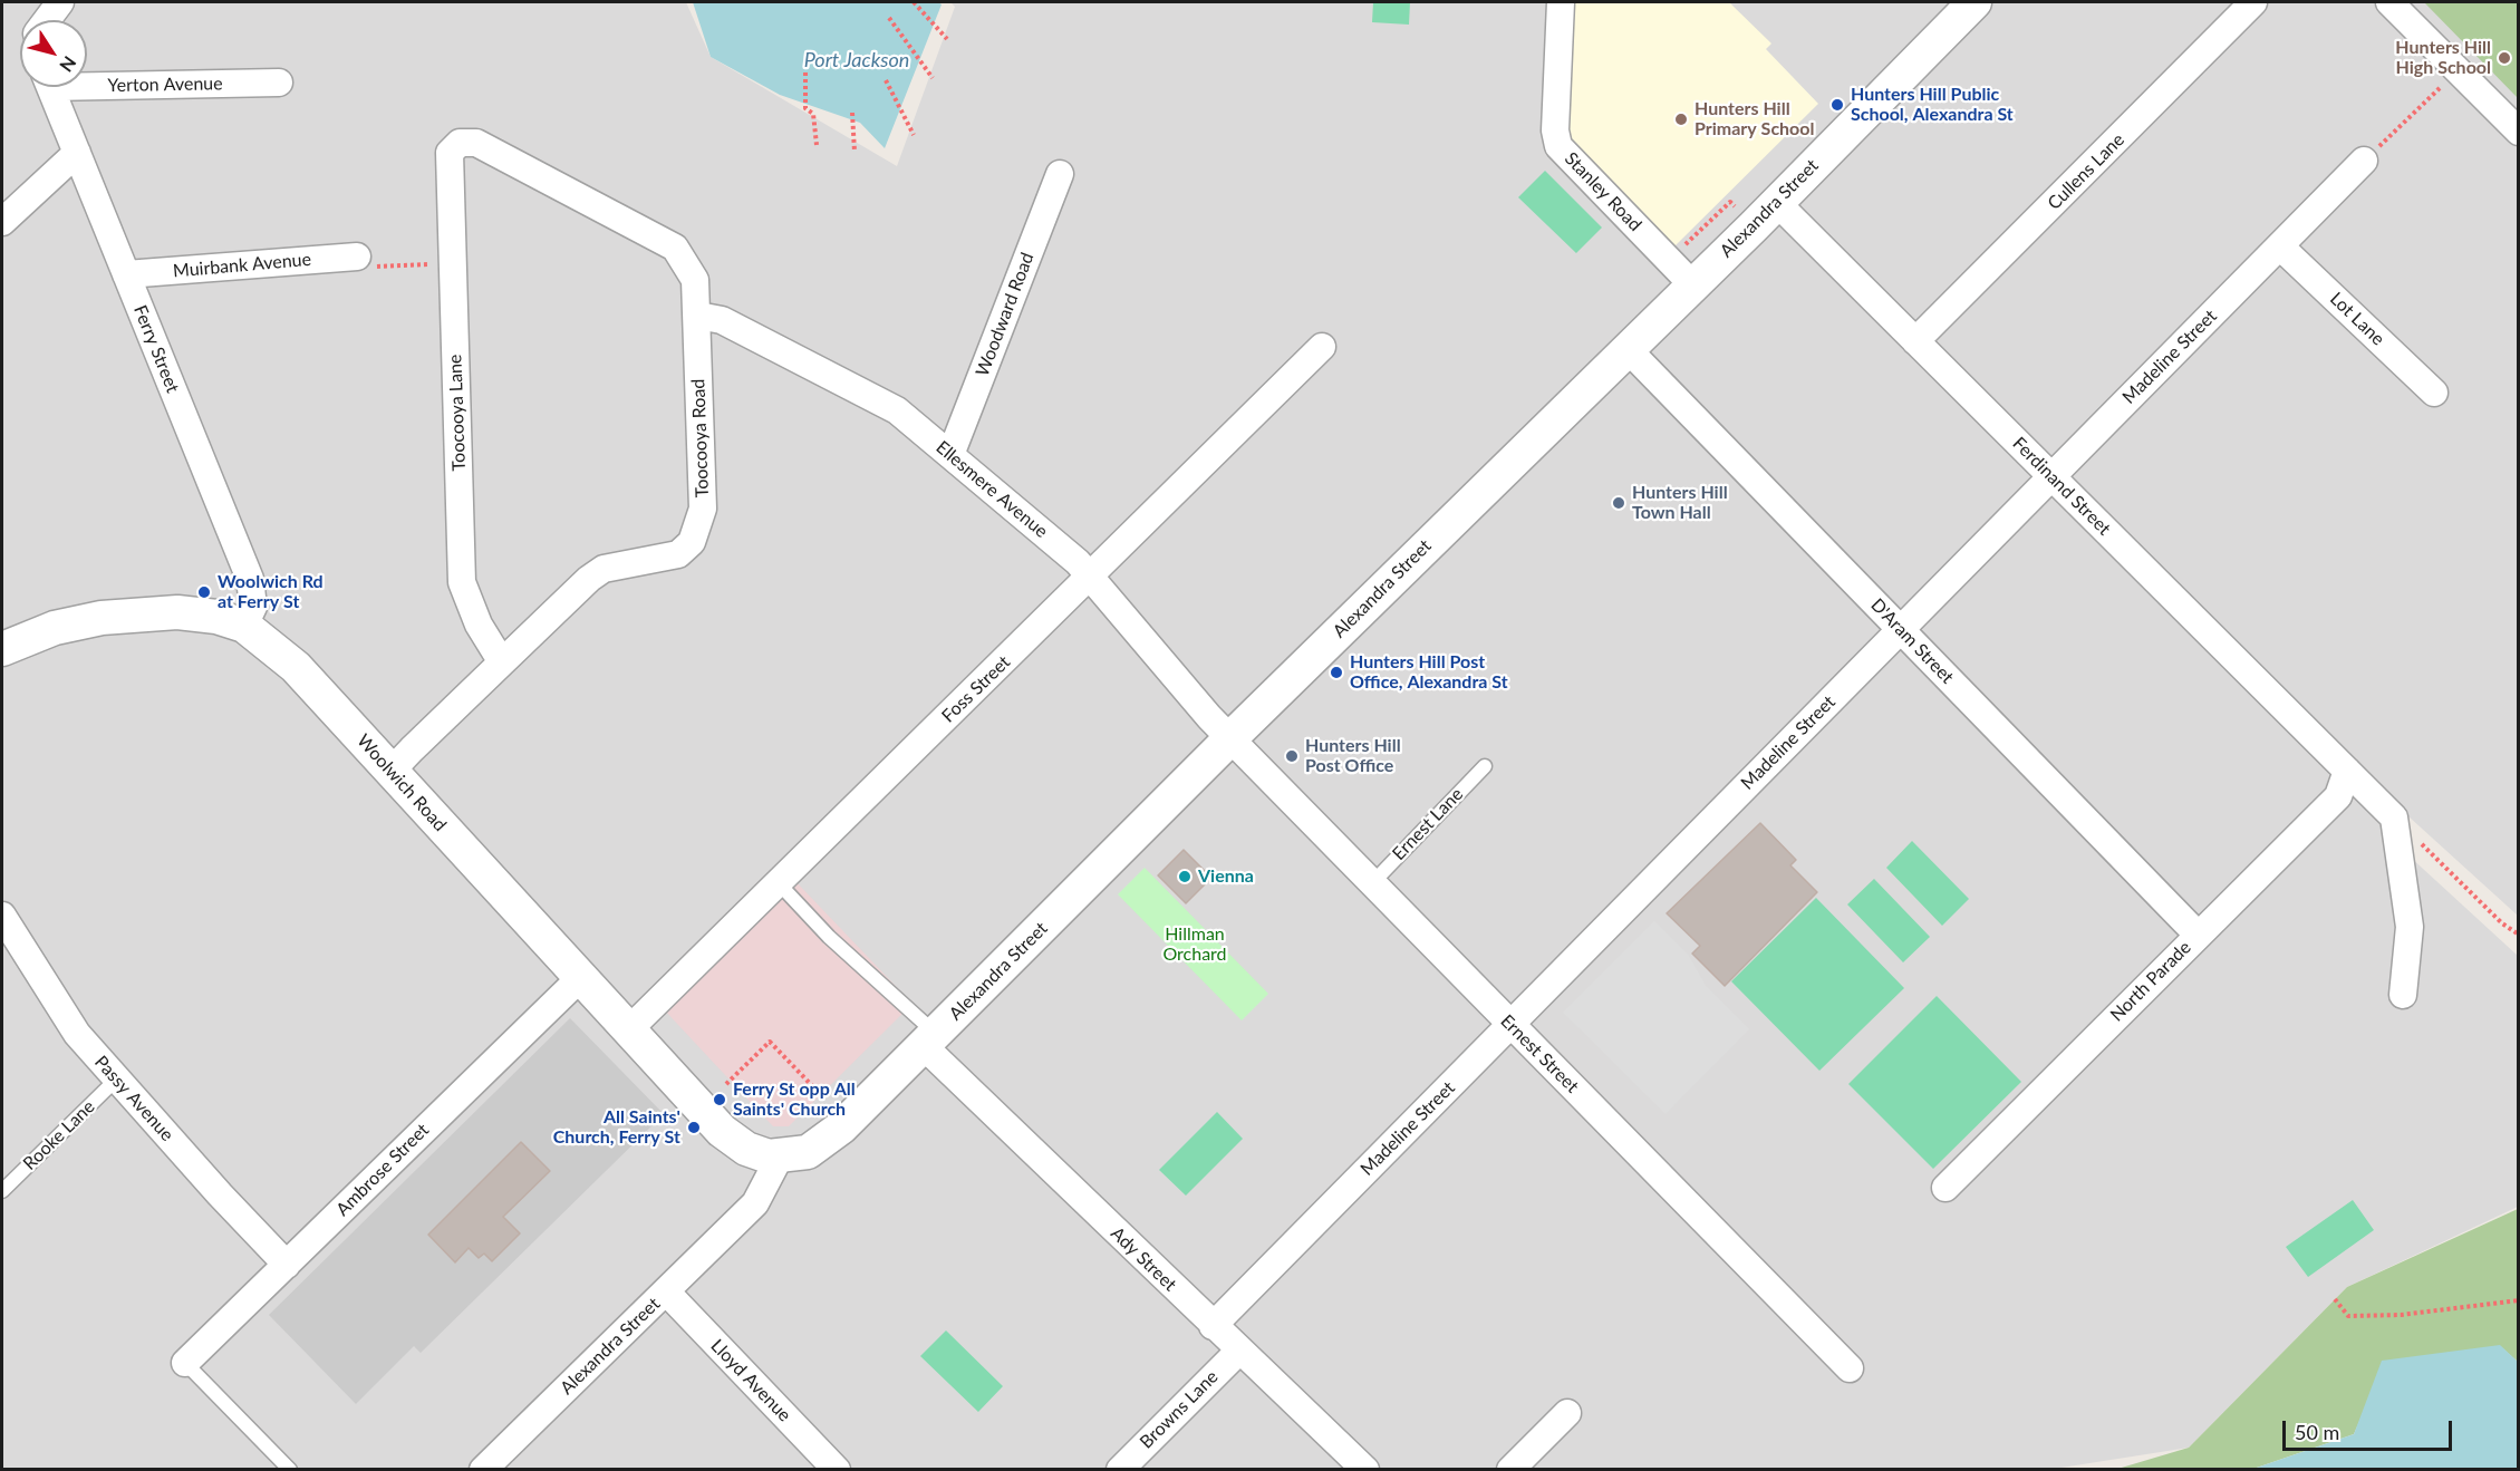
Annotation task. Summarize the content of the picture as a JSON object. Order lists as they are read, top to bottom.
{
  "streets": {
    "street": [
      "Yerton Avenue",
      "Cullens Lane",
      "Stanley Road",
      "Alexandra Street",
      "Muirbank Avenue",
      "Woodward Road",
      "Lot Lane",
      "Ferry Street",
      "Madeline Street",
      "Toocooya Lane",
      "Toocooya Road",
      "Ferdinand Street",
      "Ellesmere Avenue",
      "D'Aram Street",
      "Foss Street",
      "Woolwich Road",
      "North Parade",
      "Ernest Street",
      "Passy Avenue",
      "Ambrose Street",
      "Ady Street",
      "Lloyd Avenue",
      "Browns Lane"
    ],
    "lane": ["Ernest Lane", "Rooke Lane"]
  },
  "crossings": [
    ["Cullens Lane", "Ferdinand Street"],
    ["Stanley Road", "Alexandra Street"],
    ["Alexandra Street", "Ferdinand Street"],
    ["Alexandra Street", "Ellesmere Avenue"],
    ["Alexandra Street", "D'Aram Street"],
    ["Alexandra Street", "Woolwich Road"],
    ["Alexandra Street", "Ernest Street"],
    ["Alexandra Street", "Ady Street"],
    ["Alexandra Street", "Lloyd Avenue"],
    ["Muirbank Avenue", "Ferry Street"],
    ["Woodward Road", "Ellesmere Avenue"],
    ["Lot Lane", "Madeline Street"],
    ["Ferry Street", "Woolwich Road"],
    ["Madeline Street", "Ferdinand Street"],
    ["Madeline Street", "D'Aram Street"],
    ["Madeline Street", "Ernest Street"],
    ["Madeline Street", "Ady Street"],
    ["Toocooya Lane", "Toocooya Road"],
    ["Toocooya Road", "Ellesmere Avenue"],
    ["Toocooya Road", "Woolwich Road"],
    ["Ferdinand Street", "North Parade"],
    ["Ellesmere Avenue", "Foss Street"],
    ["Ellesmere Avenue", "Ernest Street"],
    ["D'Aram Street", "North Parade"],
    ["Foss Street", "Woolwich Road"],
    ["Woolwich Road", "Ambrose Street"],
    ["Ernest Lane", "Ernest Street"],
    ["Passy Avenue", "Rooke Lane"],
    ["Passy Avenue", "Ambrose Street"],
    ["Ady Street", "Browns Lane"]
  ],
  "water": ["Port Jackson"],
  "parks": ["Hillman Orchard"],
  "places": [
    "Hunters Hill High School",
    "Hunters Hill Public School, Alexandra St",
    "Hunters Hill Primary School",
    "Hunters Hill Town Hall",
    "Woolwich Rd at Ferry St",
    "Hunters Hill Post Office, Alexandra St",
    "Hunters Hill Post Office",
    "Vienna",
    "Ferry St opp All Saints' Church",
    "All Saints' Church, Ferry St"
  ],
  "scale_bar": "50 m",
  "north": "bottom right"
}
